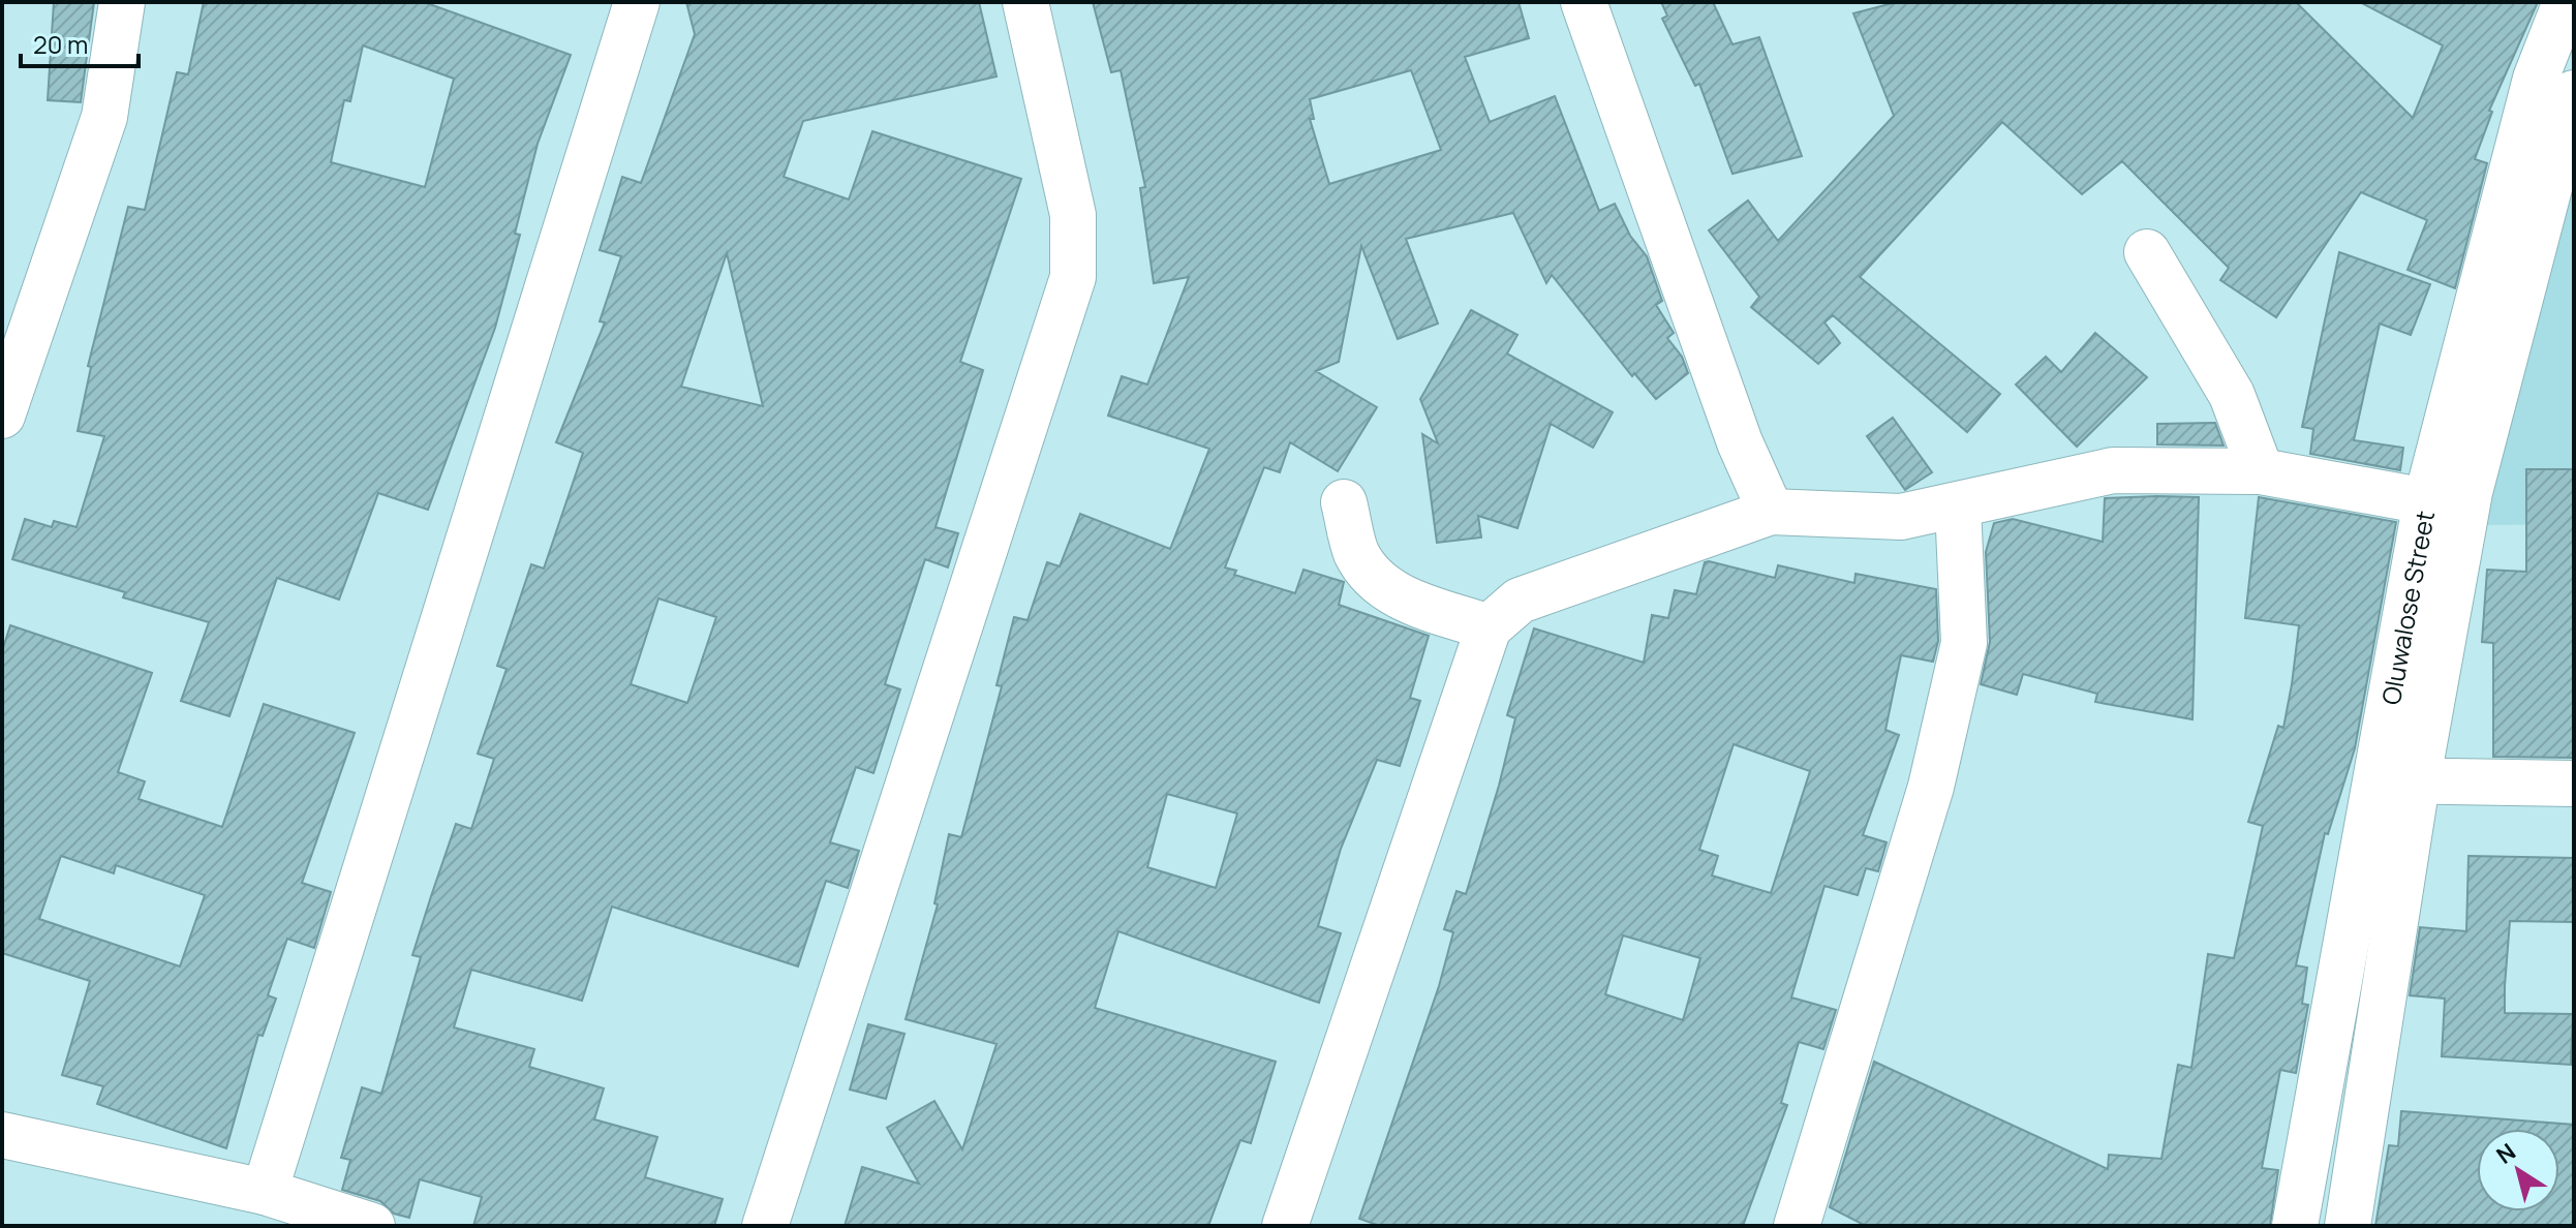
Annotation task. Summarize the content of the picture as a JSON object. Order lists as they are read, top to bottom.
{
  "streets": {
    "street": ["Oluwalose Street"]
  },
  "scale_bar": "20 m",
  "north": "top left"
}
